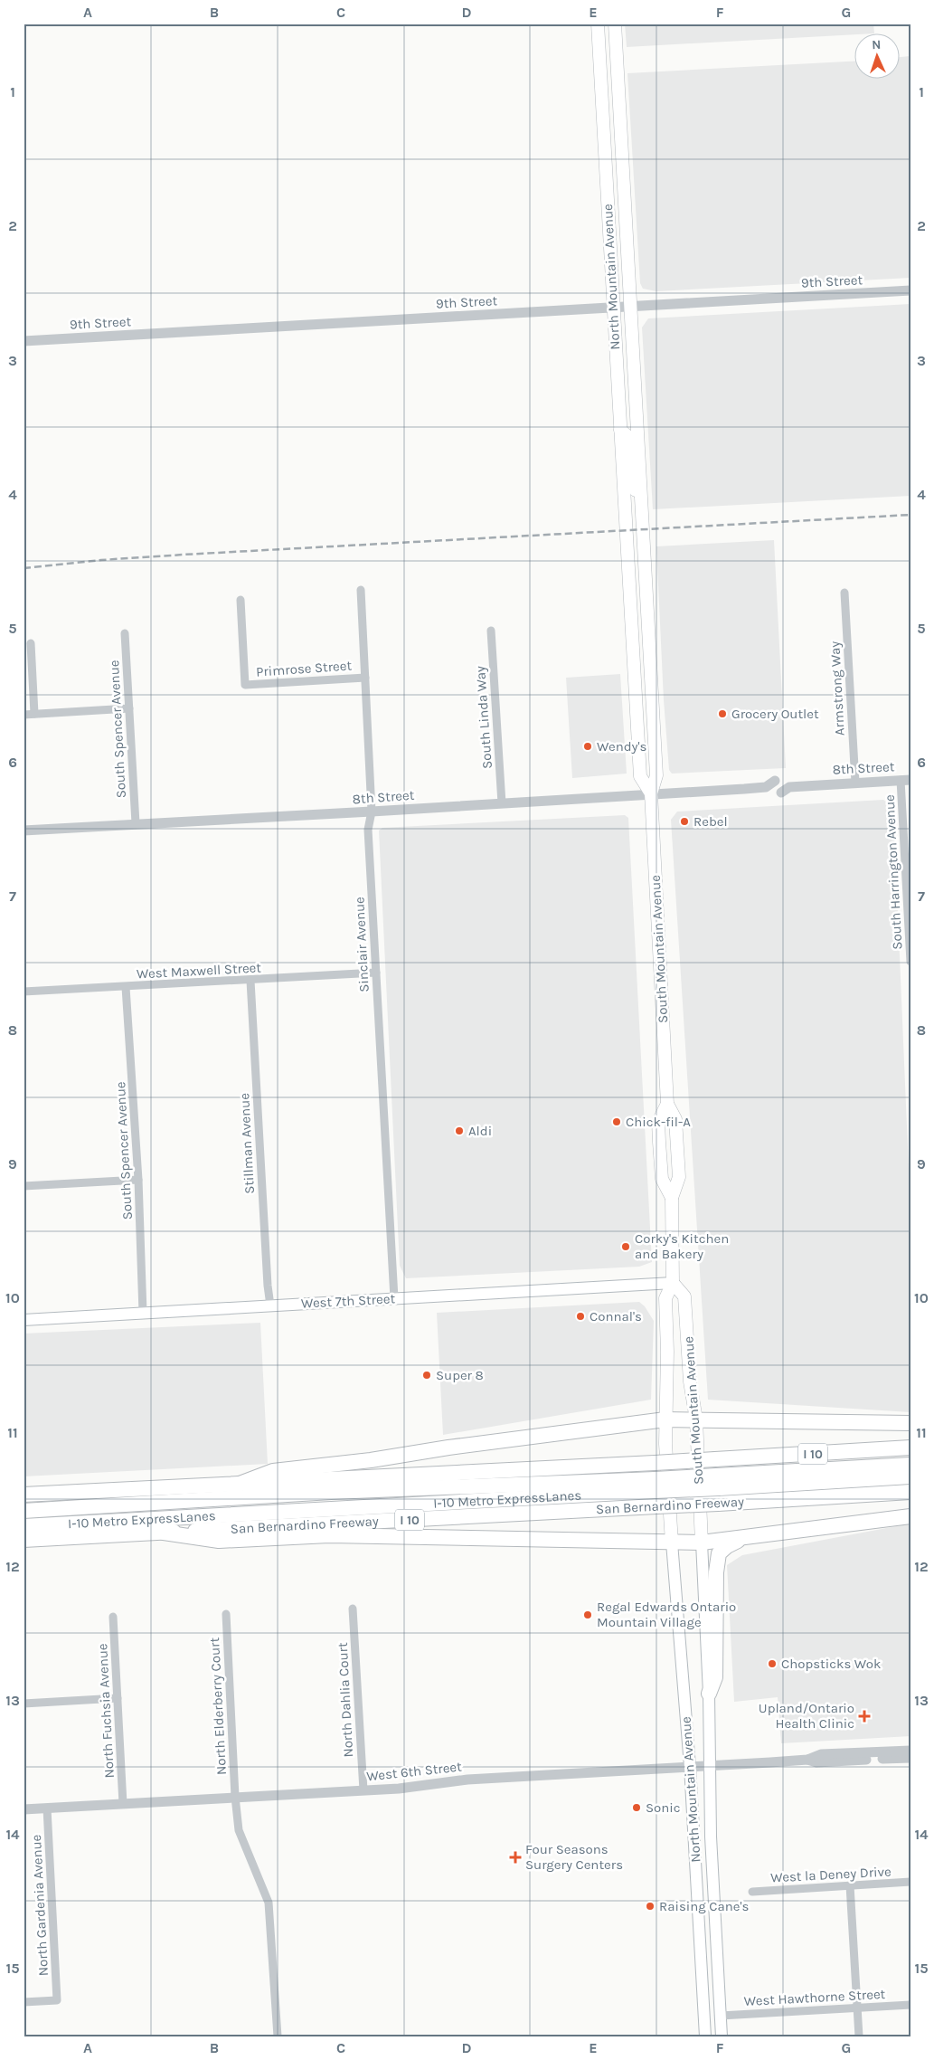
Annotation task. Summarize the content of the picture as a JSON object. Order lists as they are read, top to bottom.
{
  "streets": {
    "highway": ["I 10", "I-10 Metro ExpressLanes", "San Bernardino Freeway"],
    "main road": ["North Mountain Avenue", "South Mountain Avenue", "West 7th Street"],
    "street": [
      "9th Street",
      "Primrose Street",
      "Armstrong Way",
      "South Linda Way",
      "South Spencer Avenue",
      "8th Street",
      "South Harrington Avenue",
      "Sinclair Avenue",
      "West Maxwell Street",
      "Stillman Avenue",
      "North Dahlia Court",
      "North Elderberry Court",
      "North Fuchsia Avenue",
      "West 6th Street",
      "West la Deney Drive",
      "North Gardenia Avenue",
      "West Hawthorne Street"
    ]
  },
  "crossings": [
    ["North Mountain Avenue", "9th Street"],
    ["North Mountain Avenue", "South Mountain Avenue"],
    ["North Mountain Avenue", "West 6th Street"],
    ["North Mountain Avenue", "West Hawthorne Street"],
    ["Primrose Street", "Sinclair Avenue"],
    ["Armstrong Way", "8th Street"],
    ["South Linda Way", "8th Street"],
    ["South Spencer Avenue", "8th Street"],
    ["South Spencer Avenue", "West Maxwell Street"],
    ["South Spencer Avenue", "West 7th Street"],
    ["8th Street", "South Harrington Avenue"],
    ["8th Street", "Sinclair Avenue"],
    ["8th Street", "South Mountain Avenue"],
    ["Sinclair Avenue", "West Maxwell Street"],
    ["Sinclair Avenue", "West 7th Street"],
    ["South Mountain Avenue", "West 7th Street"],
    ["West Maxwell Street", "Stillman Avenue"],
    ["Stillman Avenue", "West 7th Street"],
    ["North Dahlia Court", "West 6th Street"],
    ["North Elderberry Court", "West 6th Street"],
    ["North Fuchsia Avenue", "West 6th Street"],
    ["West 6th Street", "North Gardenia Avenue"]
  ],
  "places": {
    "other": [
      "Grocery Outlet",
      "Wendy's",
      "Rebel",
      "Chick-fil-A",
      "Aldi",
      "Corky's Kitchen and Bakery",
      "Connal's",
      "Super 8",
      "Regal Edwards Ontario Mountain Village",
      "Chopsticks Wok",
      "Sonic",
      "Raising Cane's"
    ],
    "health": ["Upland/Ontario Health Clinic", "Four Seasons Surgery Centers"]
  },
  "north": "top",
  "grid": {
    "columns": [
      "A",
      "B",
      "C",
      "D",
      "E",
      "F",
      "G"
    ],
    "rows": [
      "1",
      "2",
      "3",
      "4",
      "5",
      "6",
      "7",
      "8",
      "9",
      "10",
      "11",
      "12",
      "13",
      "14",
      "15"
    ]
  }
}
